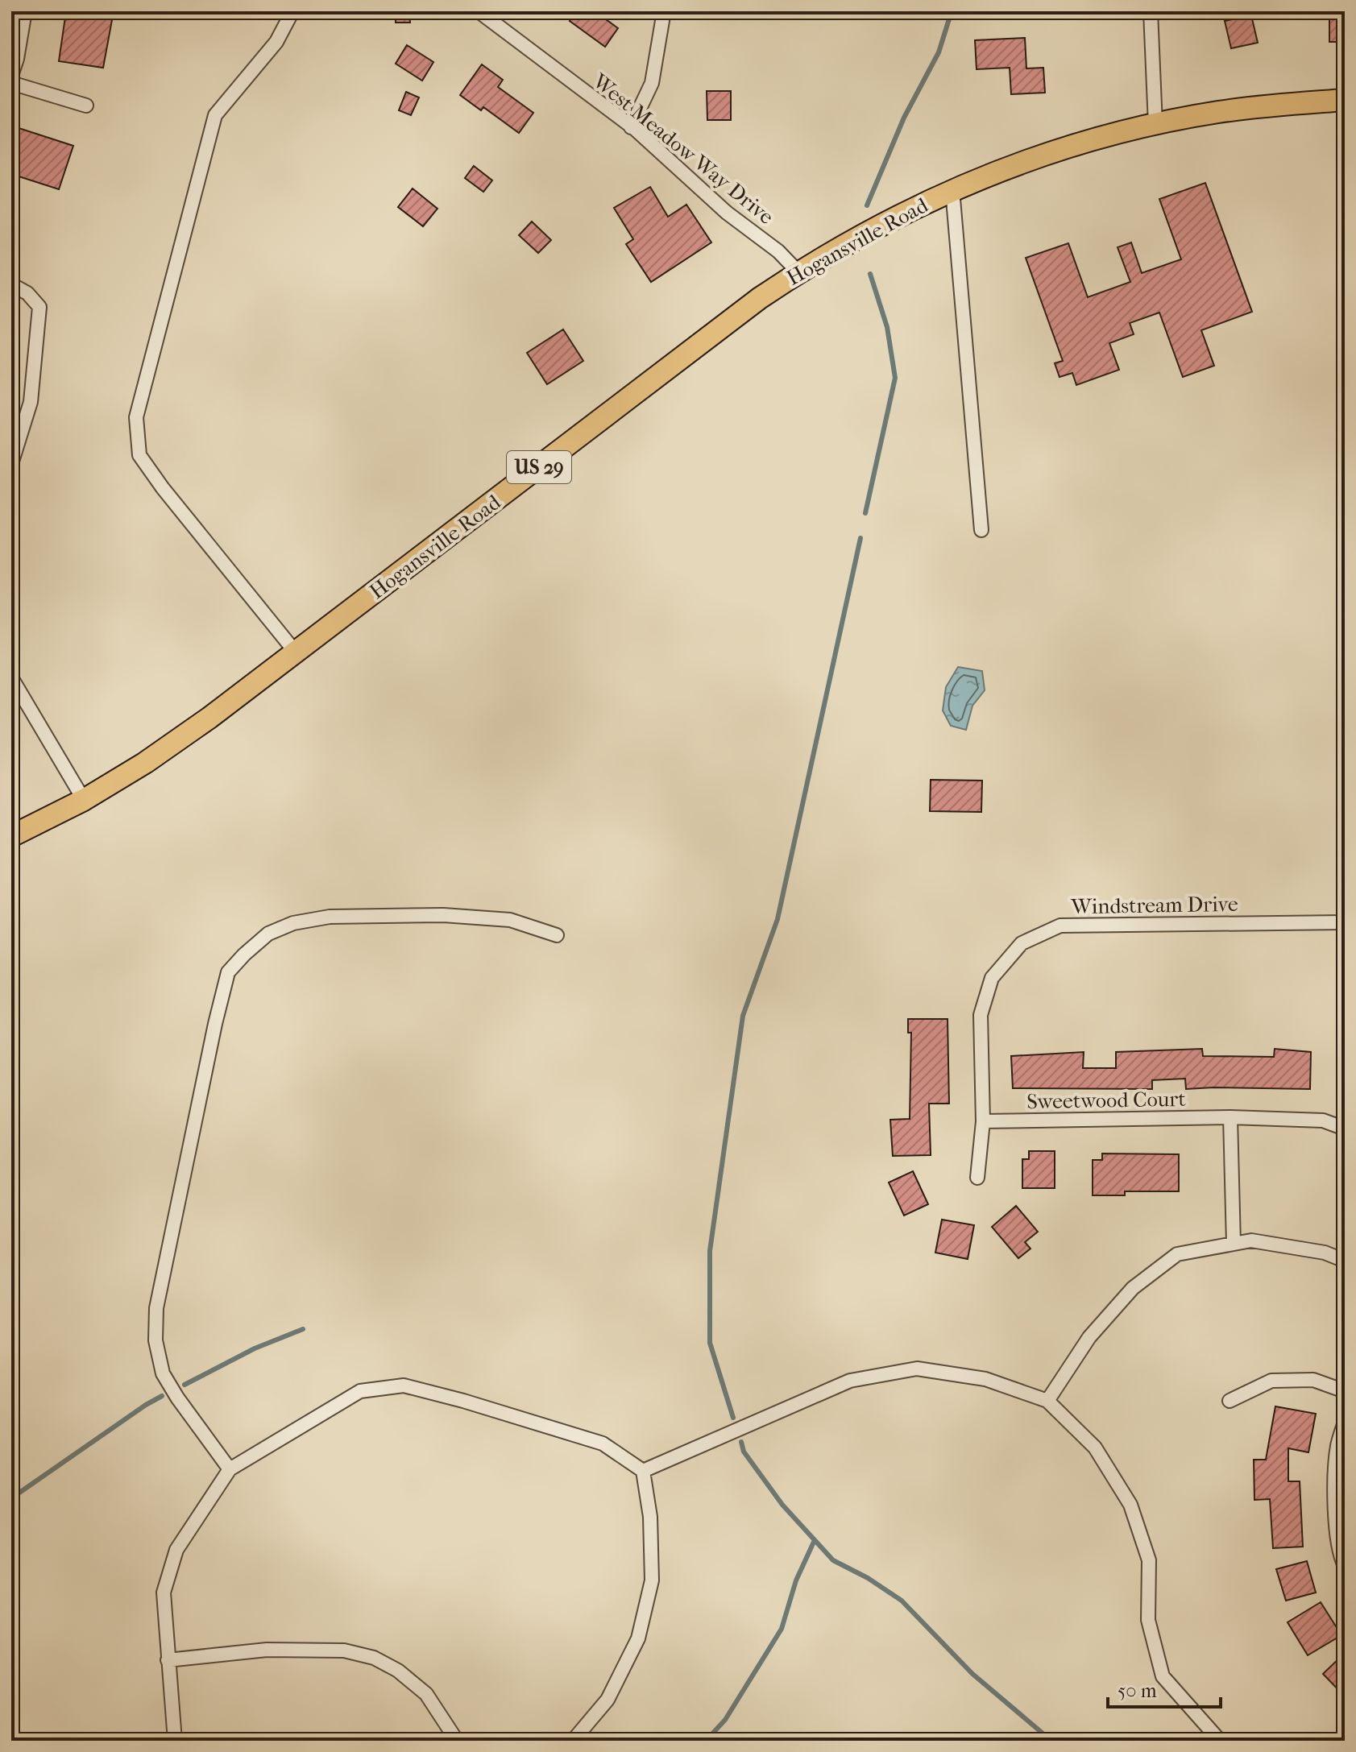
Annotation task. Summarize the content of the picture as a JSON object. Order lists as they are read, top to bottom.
{
  "streets": {
    "main road": ["Hogansville Road", "US 29"],
    "street": ["West Meadow Way Drive", "Windstream Drive", "Sweetwood Court"]
  },
  "crossings": [
    ["West Meadow Way Drive", "Hogansville Road"],
    ["Windstream Drive", "Sweetwood Court"]
  ],
  "scale_bar": "50 m"
}
